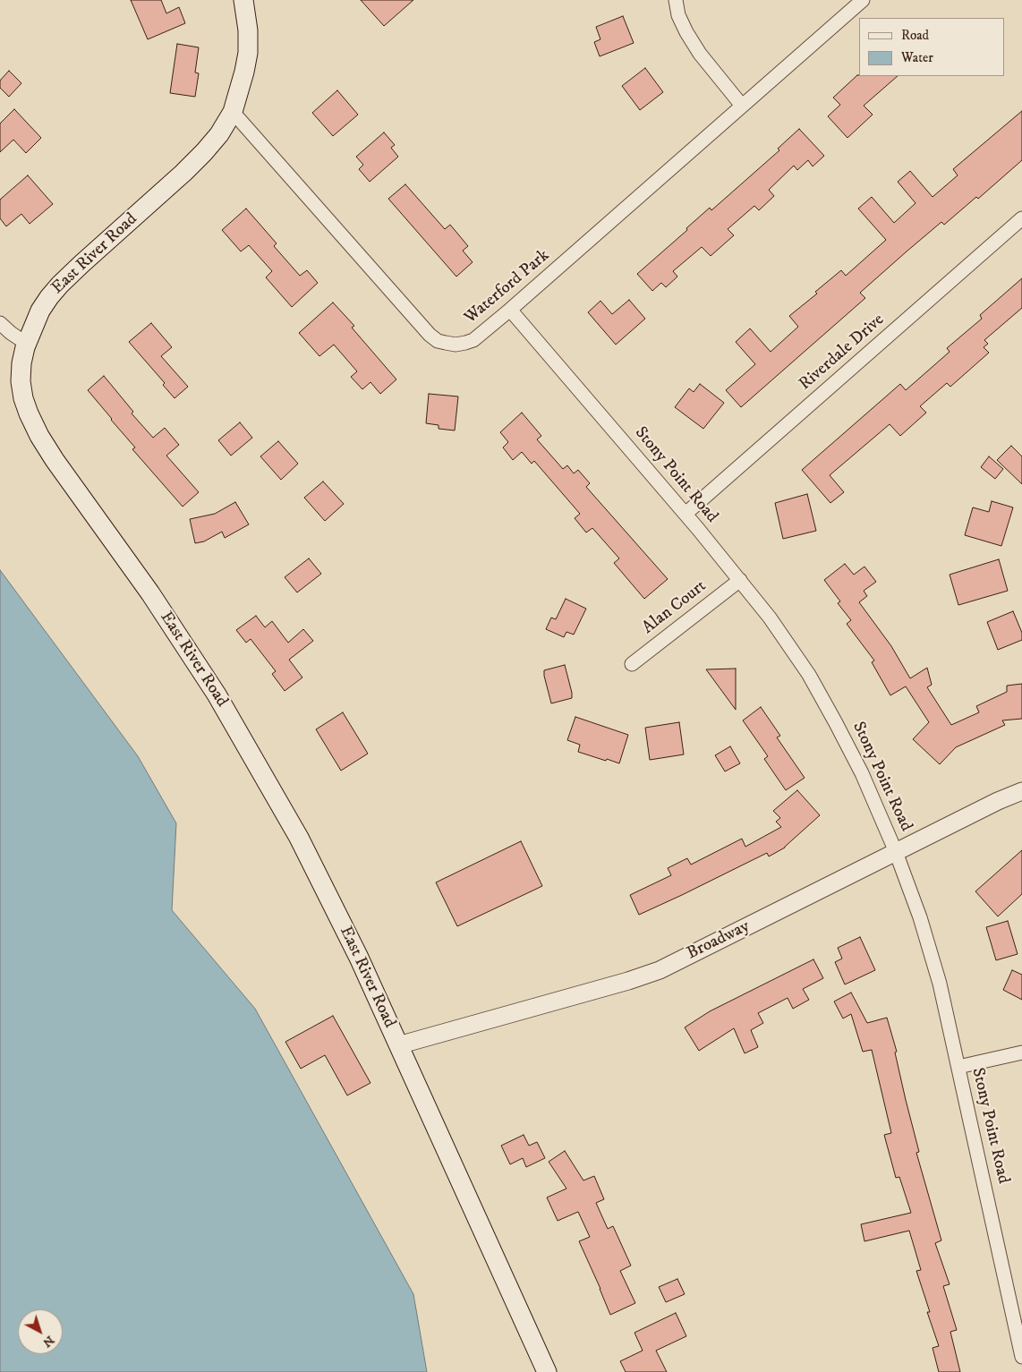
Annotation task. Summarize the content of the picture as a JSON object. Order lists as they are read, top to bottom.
{
  "streets": {
    "main road": ["East River Road"],
    "street": [
      "Waterford Park",
      "Riverdale Drive",
      "Stony Point Road",
      "Alan Court",
      "Broadway"
    ]
  },
  "crossings": [
    ["East River Road", "Waterford Park"],
    ["East River Road", "Broadway"],
    ["Waterford Park", "Stony Point Road"],
    ["Riverdale Drive", "Stony Point Road"],
    ["Stony Point Road", "Alan Court"],
    ["Stony Point Road", "Broadway"]
  ],
  "legend": ["Road", "Water"],
  "north": "bottom right"
}
